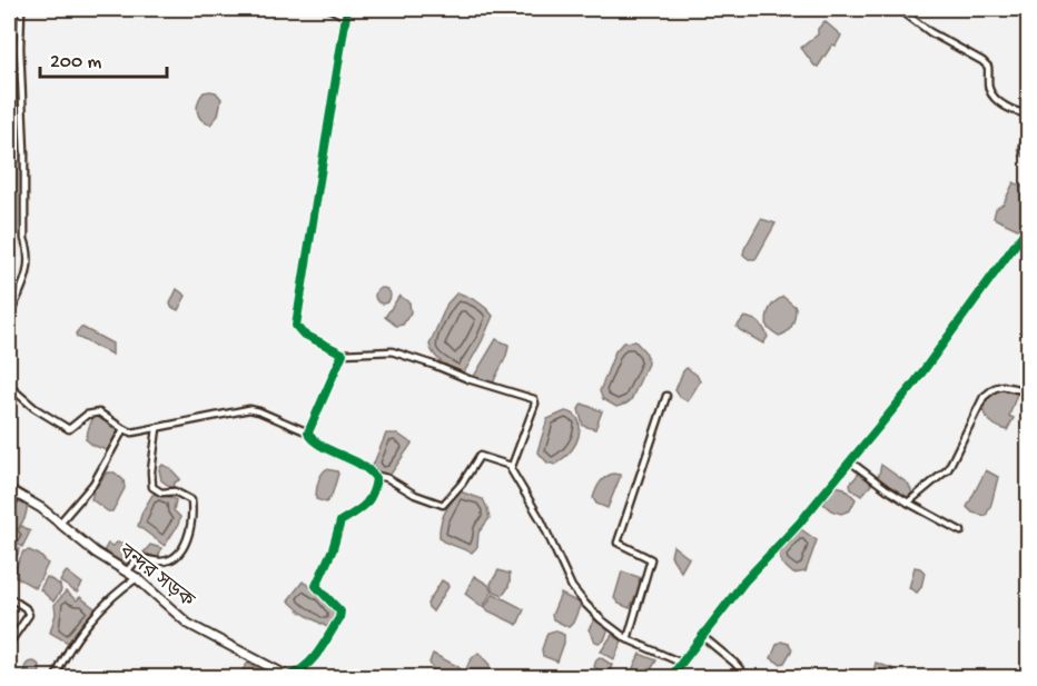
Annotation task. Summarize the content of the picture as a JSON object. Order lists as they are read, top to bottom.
{
  "streets": {
    "highway": ["বন্দর সড়ক"]
  },
  "scale_bar": "200 m"
}
